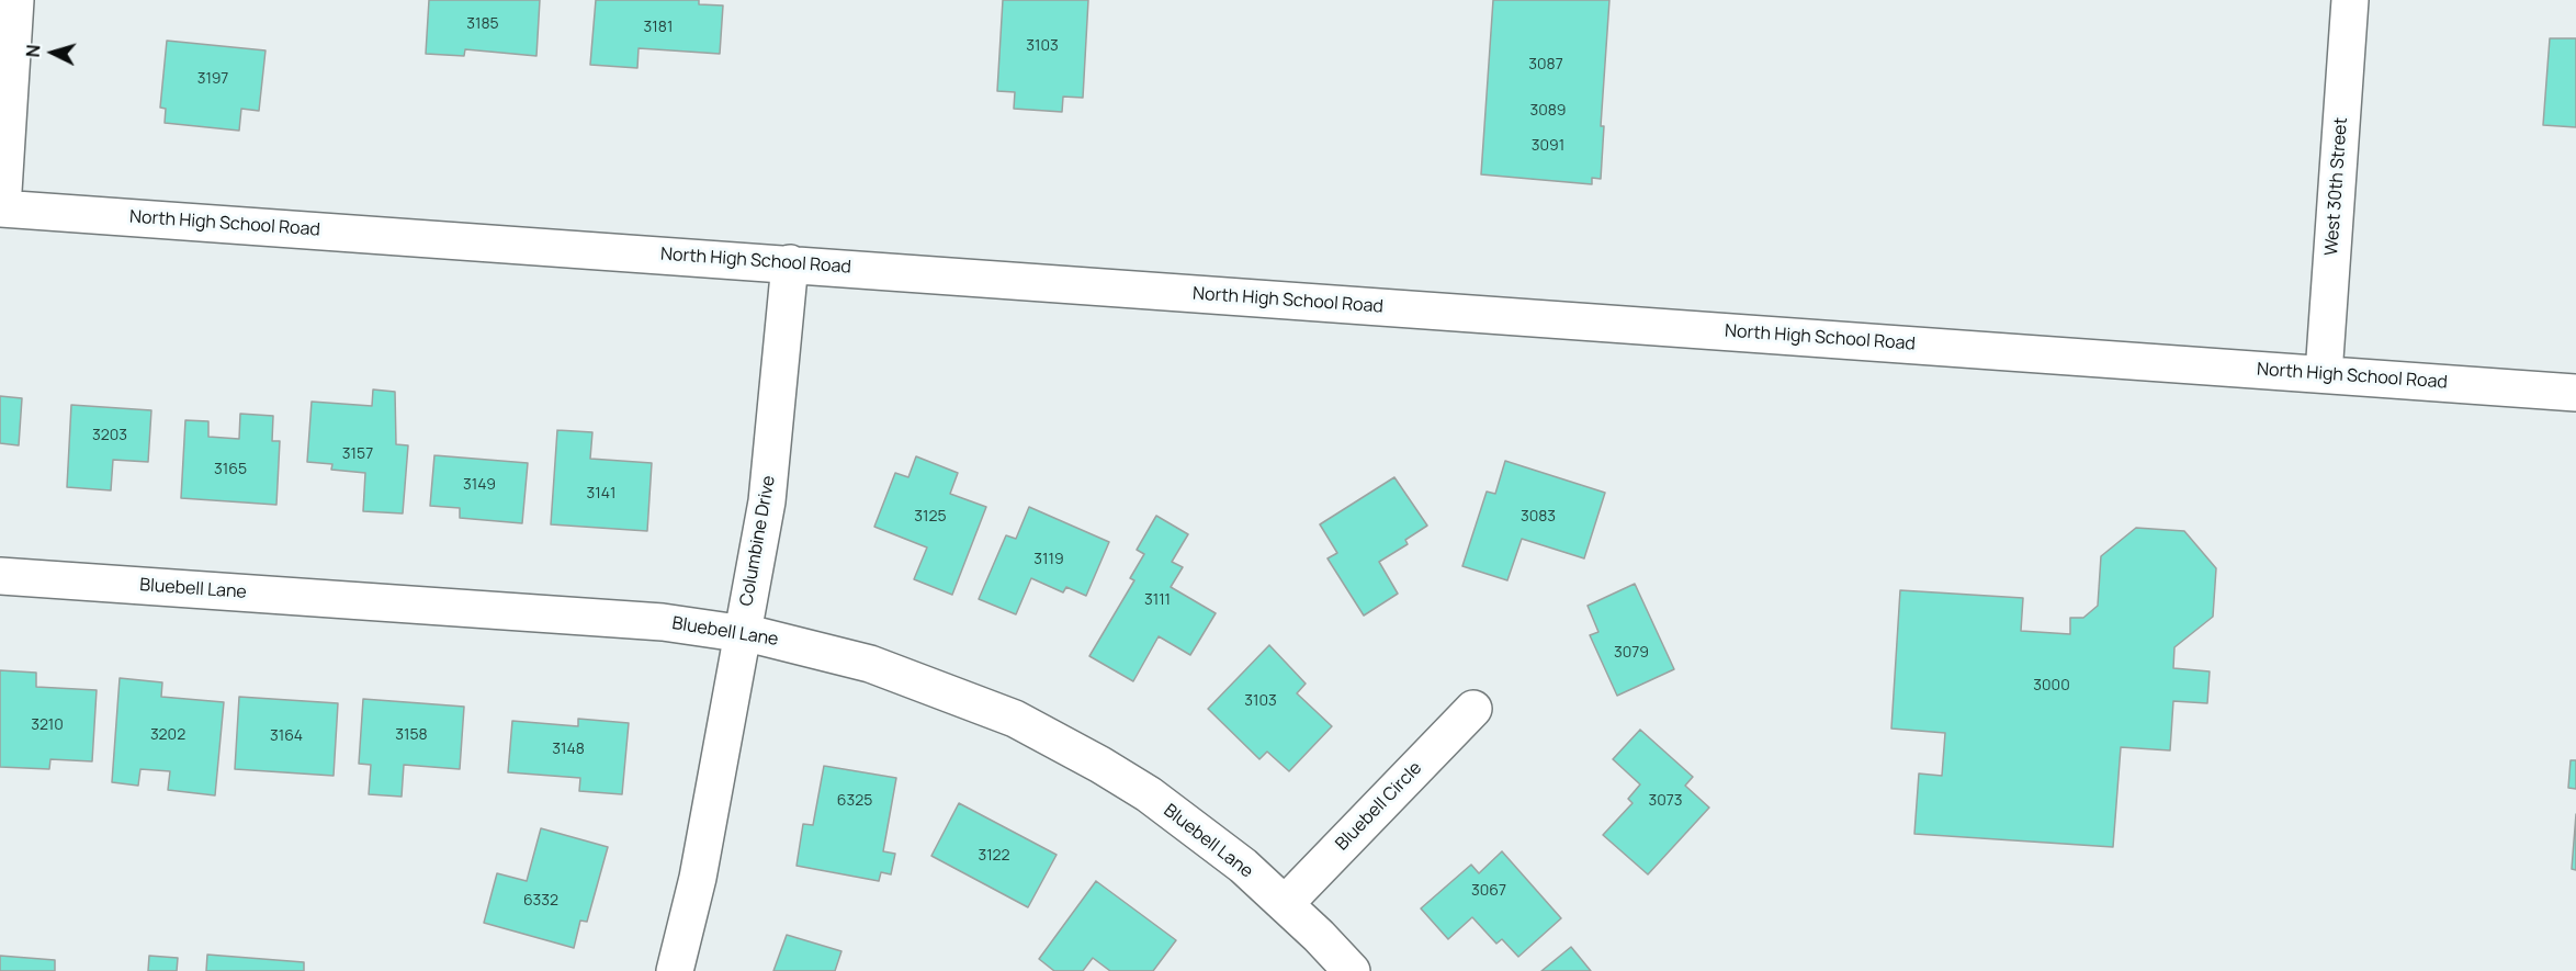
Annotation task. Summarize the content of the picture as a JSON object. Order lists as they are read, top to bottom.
{
  "streets": {
    "street": [
      "West 30th Street",
      "North High School Road",
      "Columbine Drive",
      "Bluebell Lane",
      "Bluebell Circle"
    ]
  },
  "crossings": [
    ["West 30th Street", "North High School Road"],
    ["North High School Road", "Columbine Drive"],
    ["Columbine Drive", "Bluebell Lane"],
    ["Bluebell Lane", "Bluebell Circle"]
  ],
  "house_numbers": [
    "3185",
    "3181",
    "3103",
    "3087",
    "3197",
    "3089",
    "3091",
    "3203",
    "3157",
    "3165",
    "3149",
    "3141",
    "3125",
    "3083",
    "3119",
    "3111",
    "3079",
    "3000",
    "3103",
    "3210",
    "3202",
    "3158",
    "3164",
    "3148",
    "6325",
    "3073",
    "3122",
    "3067",
    "6332"
  ],
  "north": "left"
}
